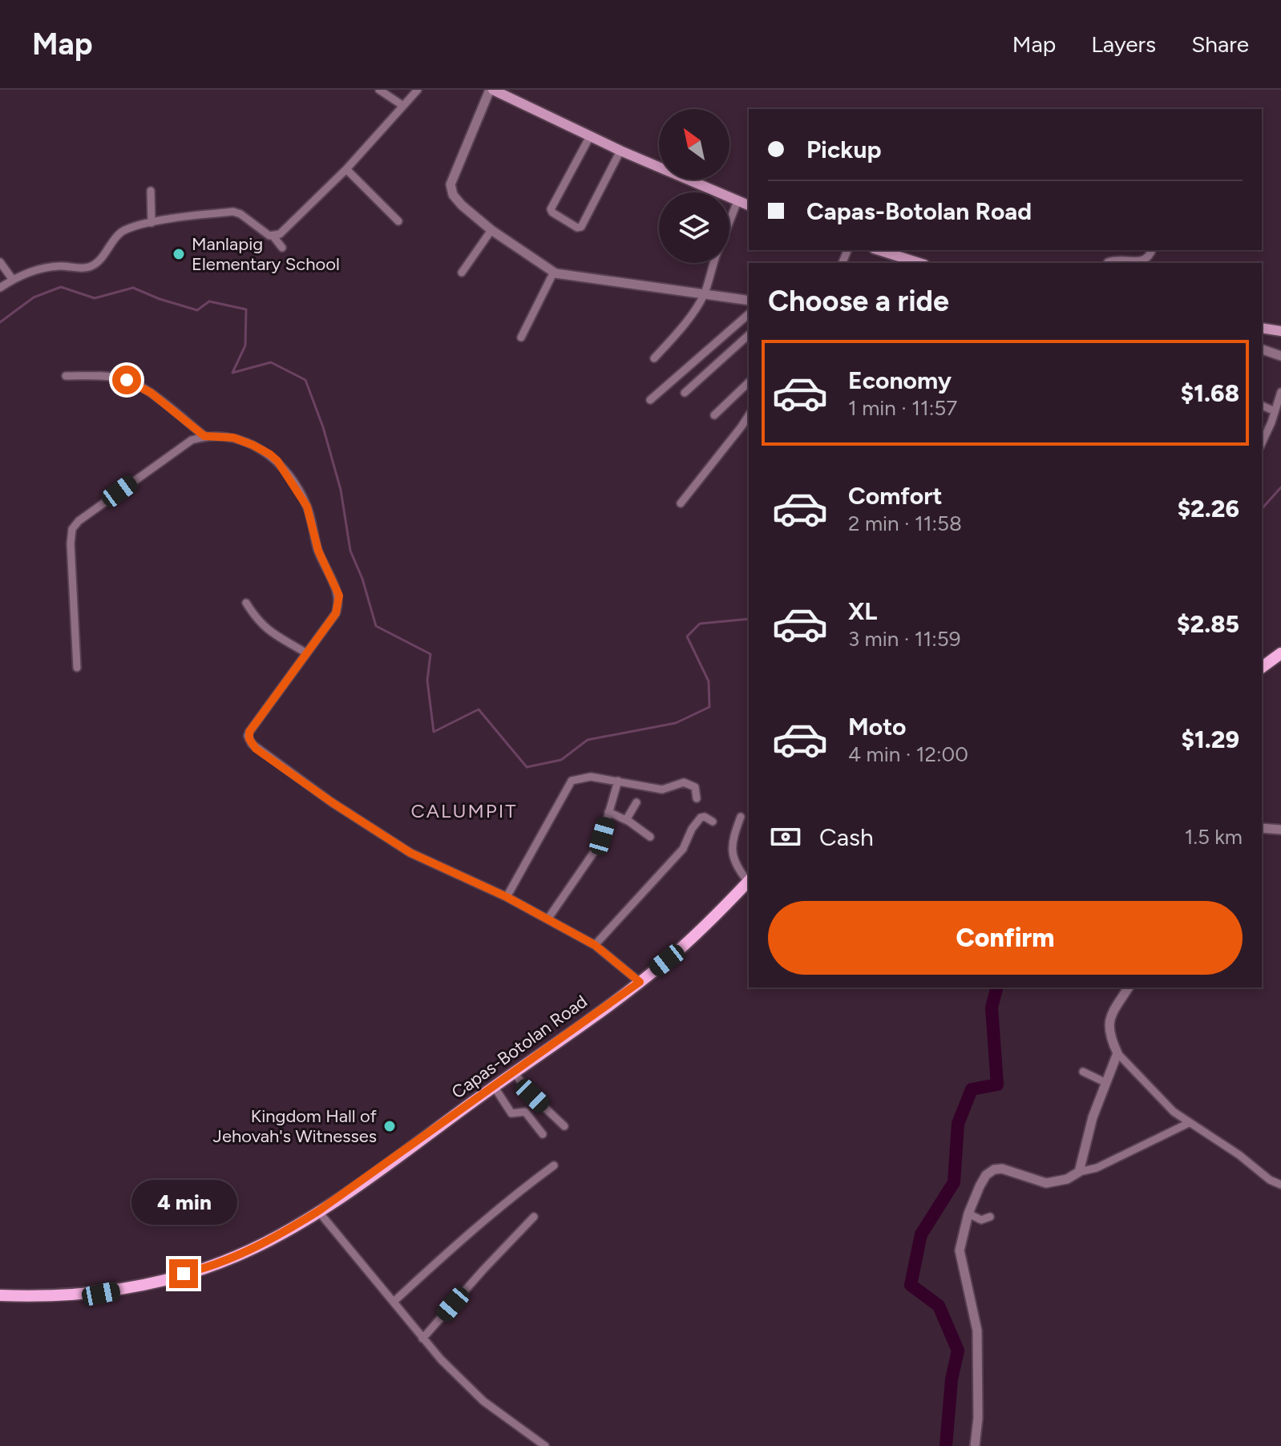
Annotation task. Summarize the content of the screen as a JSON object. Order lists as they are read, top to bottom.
{
  "streets": {
    "main road": ["Capas-Botolan Road"]
  },
  "districts": ["CALUMPIT"],
  "places": ["Manlapig Elementary School", "Kingdom Hall of Jehovah's Witnesses"],
  "north": "top left",
  "page": {
    "header": "Map",
    "nav": ["Map", "Layers", "Share"],
    "banner": ["Pickup", "Capas-Botolan Road"],
    "heading": "Choose a ride",
    "list": [
      {
        "name": "Economy",
        "note": "1 min · 11:57",
        "value": "$1.68"
      },
      {
        "name": "Comfort",
        "note": "2 min · 11:58",
        "value": "$2.26"
      },
      {
        "name": "XL",
        "note": "3 min · 11:59",
        "value": "$2.85"
      },
      {
        "name": "Moto",
        "note": "4 min · 12:00",
        "value": "$1.29"
      }
    ],
    "pay": ["Cash", "1.5 km"],
    "buttons": "Confirm",
    "bubble": "4 min"
  }
}
